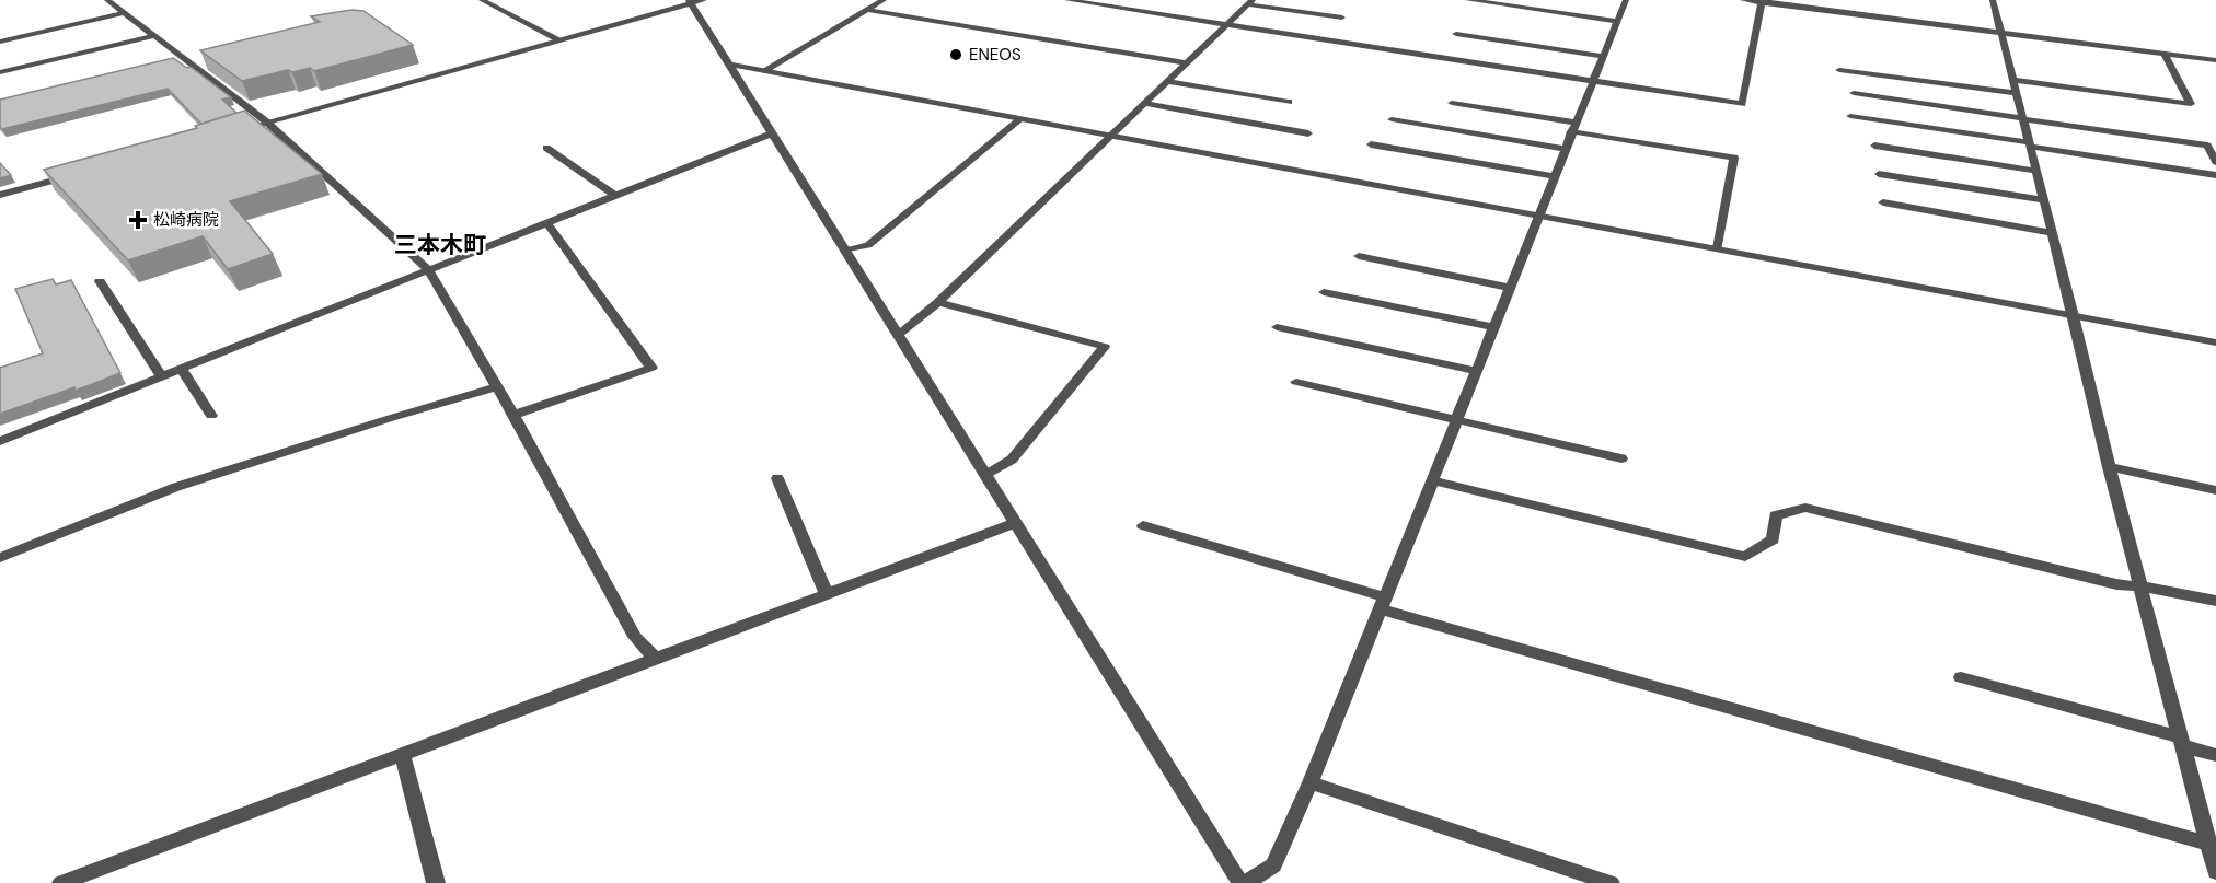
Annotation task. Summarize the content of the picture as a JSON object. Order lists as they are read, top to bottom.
{
  "districts": ["三本木町"],
  "places": {
    "other": ["ENEOS"],
    "health": ["松崎病院"]
  }
}
